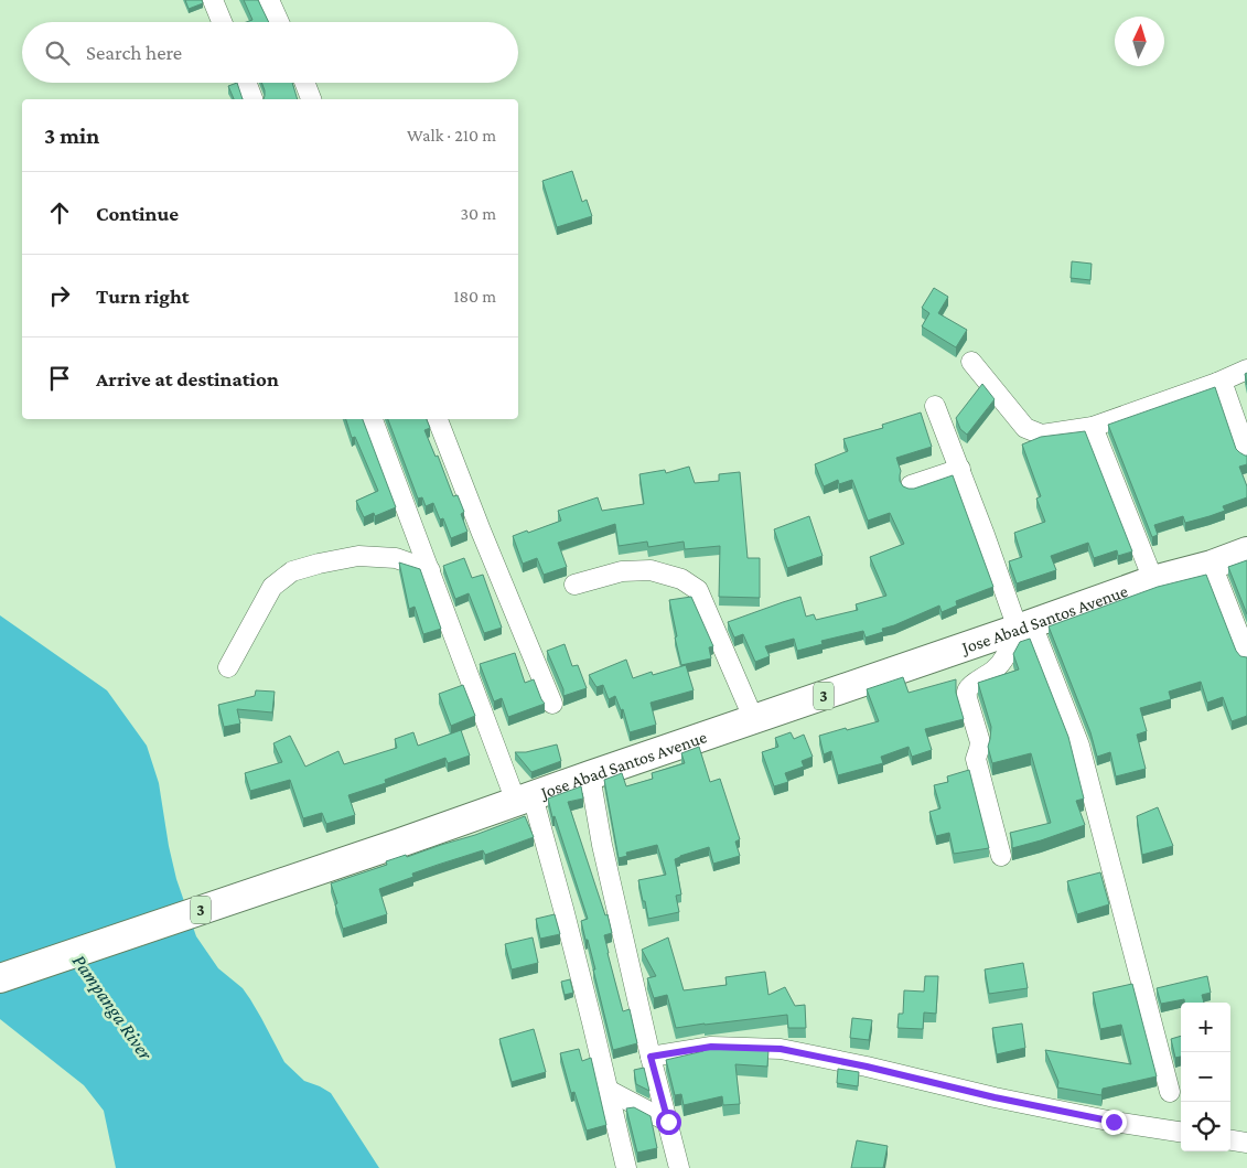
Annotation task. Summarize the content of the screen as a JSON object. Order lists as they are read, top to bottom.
{
  "streets": {
    "highway": ["Jose Abad Santos Avenue", "3"]
  },
  "water": ["Pampanga River"],
  "north": "top",
  "page": {
    "search": "Search here",
    "heading": ["3 min", "Walk · 210 m"],
    "list": [
      ["Continue", "30 m"],
      ["Turn right", "180 m"],
      "Arrive at destination"
    ],
    "map_buttons": ["+", "−"]
  }
}
